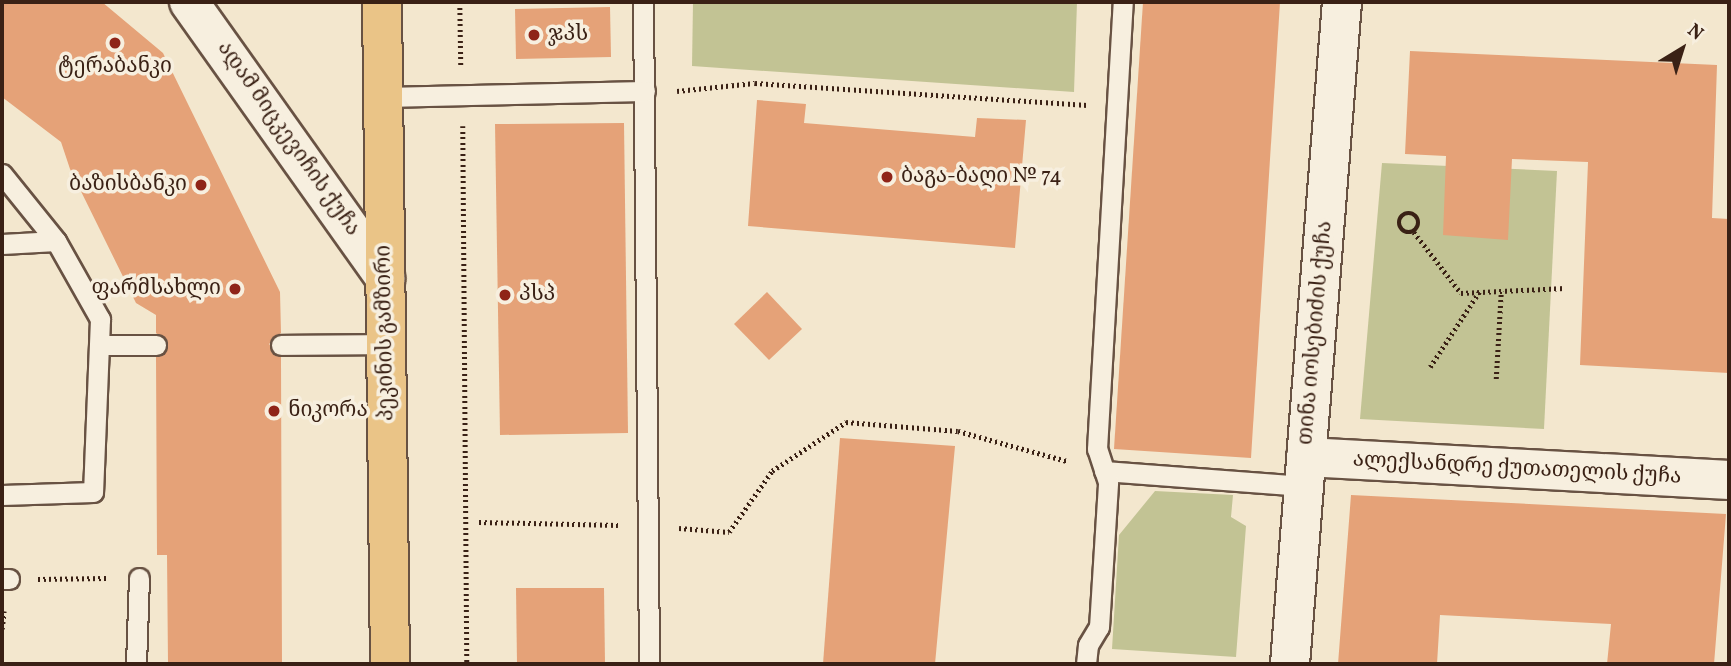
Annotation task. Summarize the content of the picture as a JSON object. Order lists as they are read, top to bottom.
{
  "streets": {
    "main road": ["პეკინის გამზირი"],
    "street": ["ადამ მიცკევიჩის ქუჩა", "თინა იოსებიძის ქუჩა", "ალექსანდრე ქუთათელის ქუჩა"]
  },
  "crossings": [
    ["ადამ მიცკევიჩის ქუჩა", "პეკინის გამზირი"],
    ["თინა იოსებიძის ქუჩა", "ალექსანდრე ქუთათელის ქუჩა"]
  ],
  "places": [
    "ჯპს",
    "ტერაბანკი",
    "ბაგა-ბაღი № 74",
    "ბაზისბანკი",
    "ფარმსახლი",
    "პსპ",
    "ნიკორა"
  ],
  "north": "top right"
}
